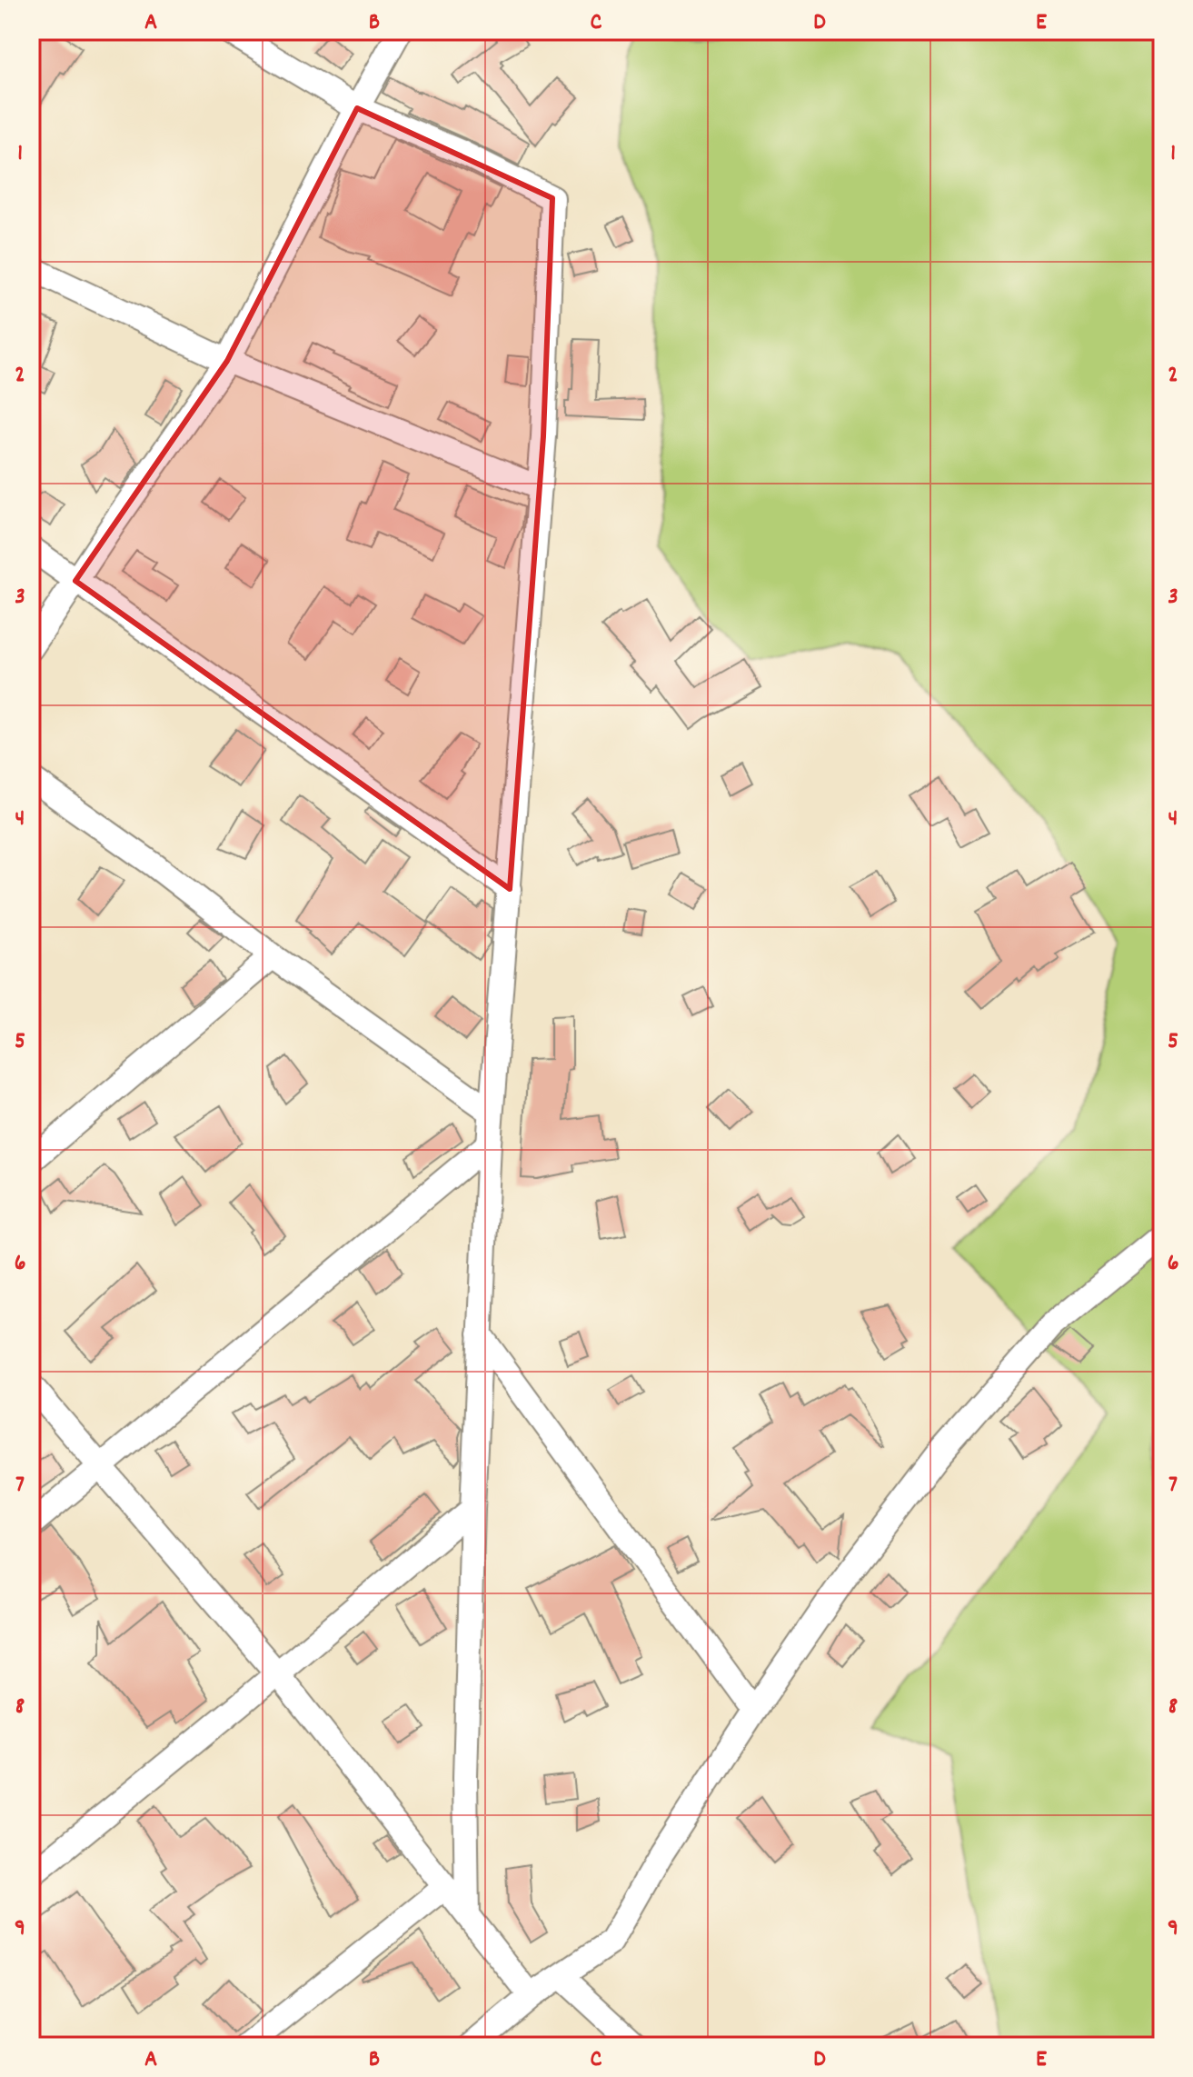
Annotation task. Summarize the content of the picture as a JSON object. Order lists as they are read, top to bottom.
{
  "grid": {
    "columns": [
      "A",
      "B",
      "C",
      "D",
      "E"
    ],
    "rows": [
      "1",
      "2",
      "3",
      "4",
      "5",
      "6",
      "7",
      "8",
      "9"
    ]
  }
}
